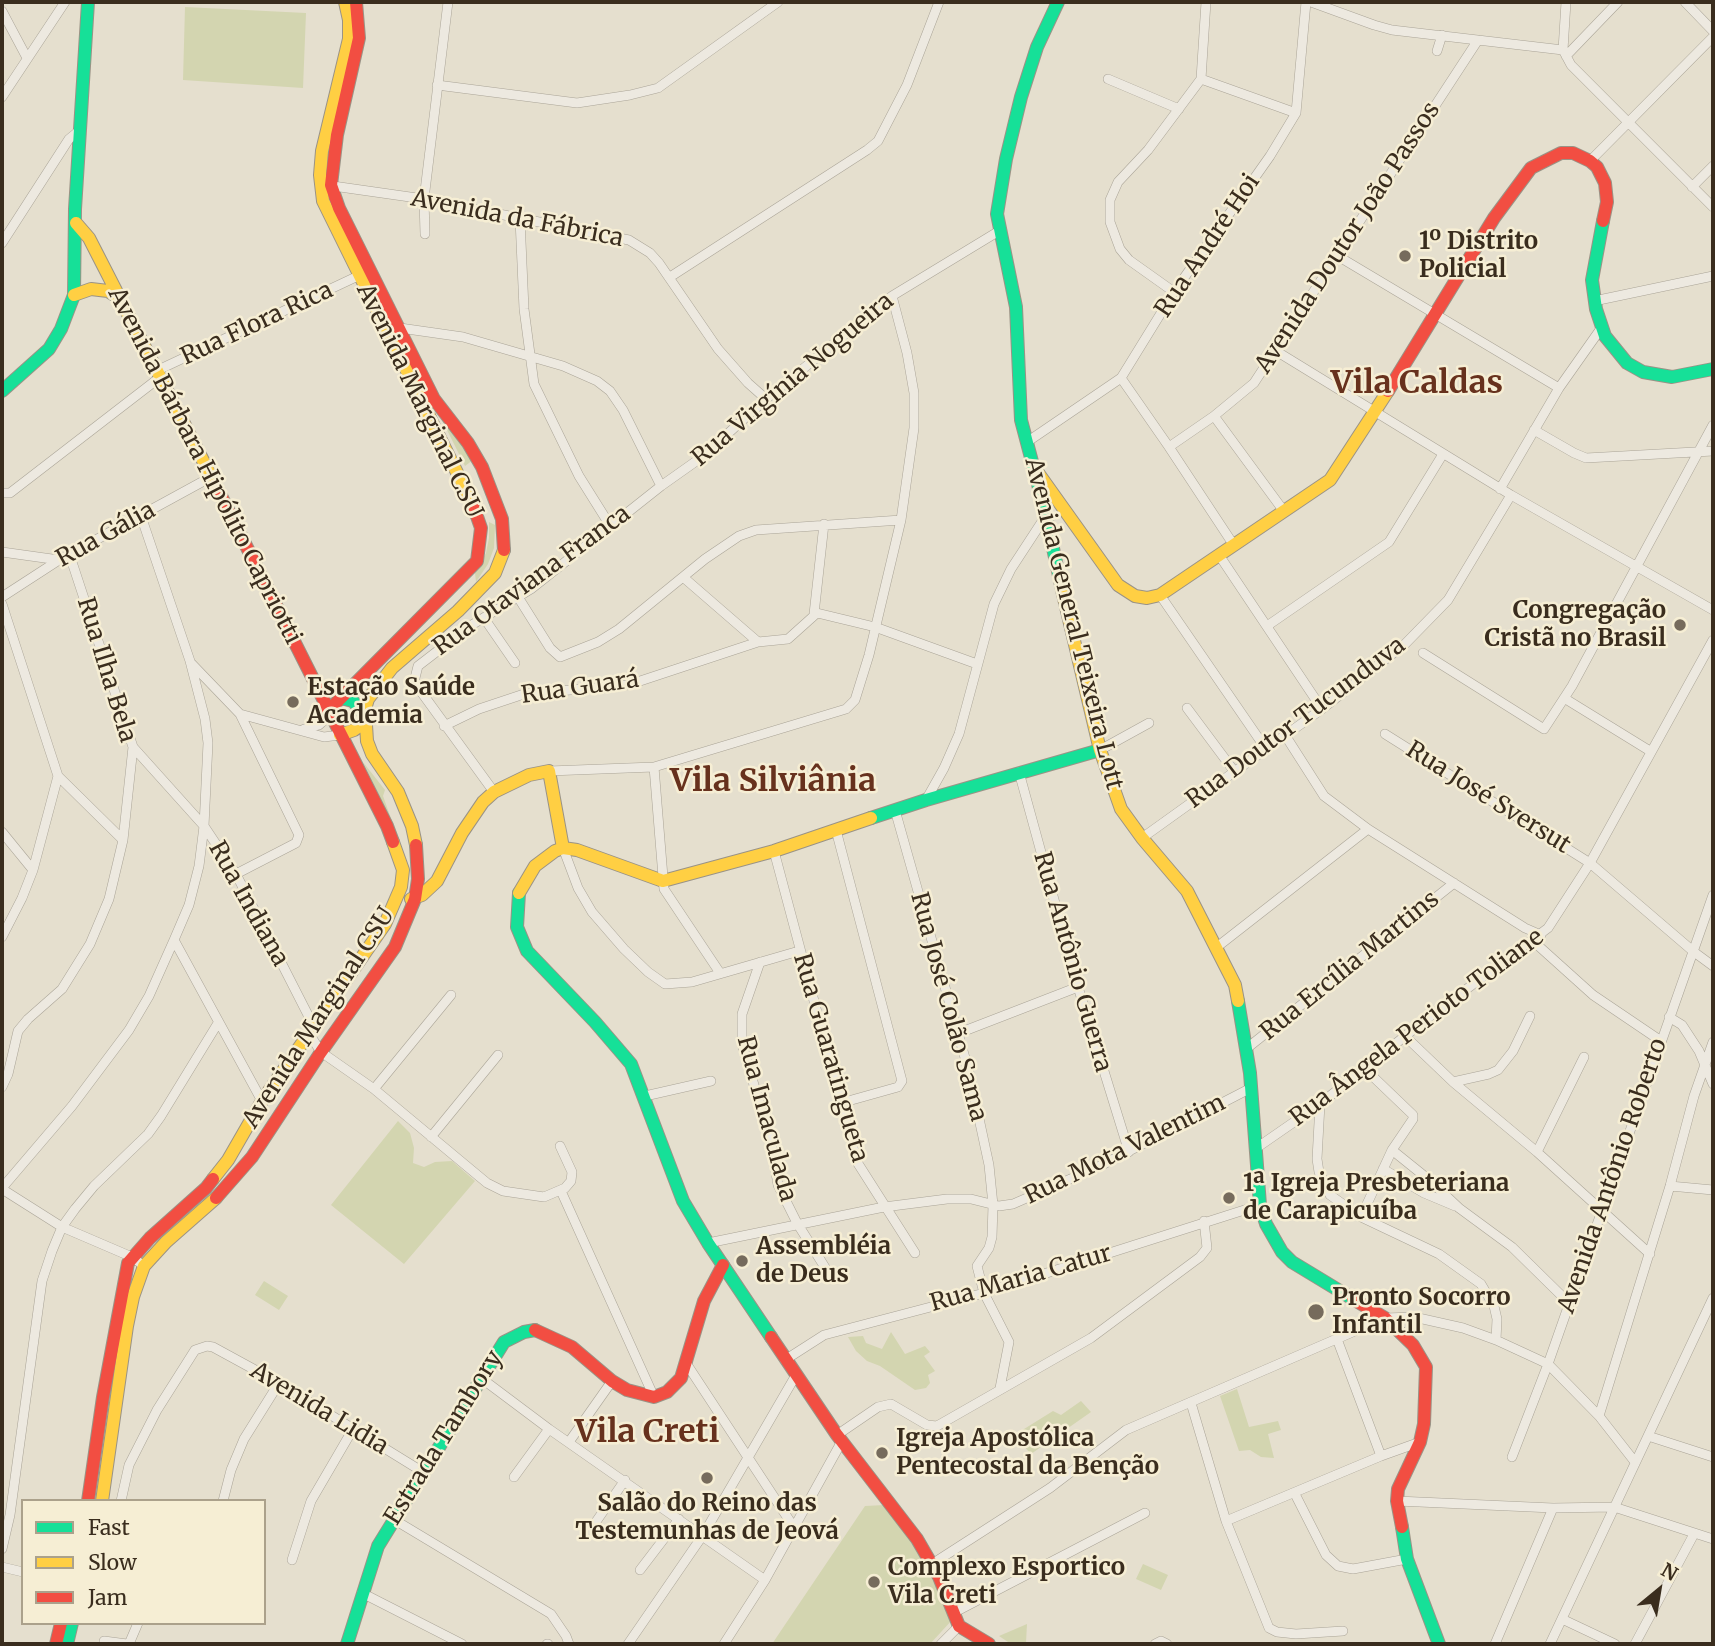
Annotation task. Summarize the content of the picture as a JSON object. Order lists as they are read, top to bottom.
{
  "streets": {
    "street": [
      "Avenida da Fábrica",
      "Avenida Doutor João Passos",
      "Rua André Hoi",
      "Rua Flora Rica",
      "Rua Virgínia Nogueira",
      "Avenida Marginal CSU",
      "Avenida Bárbara Hipólito Capriotti",
      "Rua Gália",
      "Rua Otaviana Franca",
      "Avenida General Teixeira Lott",
      "Rua Ilha Bela",
      "Rua Guará",
      "Rua Doutor Tucunduva",
      "Rua José Sversut",
      "Rua Indiana",
      "Rua Antônio Guerra",
      "Rua Ercília Martins",
      "Rua José Colão Sama",
      "Rua Ângela Perioto Toliane",
      "Rua Guaratingueta",
      "Rua Imaculada",
      "Rua Mota Valentim",
      "Avenida Antônio Roberto",
      "Rua Maria Catur",
      "Avenida Lidia",
      "Estrada Tambory"
    ]
  },
  "crossings": [
    ["Avenida da Fábrica", "Rua Virgínia Nogueira"],
    ["Avenida da Fábrica", "Avenida Marginal CSU"],
    ["Rua André Hoi", "Avenida General Teixeira Lott"],
    ["Rua Flora Rica", "Avenida Marginal CSU"],
    ["Rua Flora Rica", "Avenida Bárbara Hipólito Capriotti"],
    ["Rua Virgínia Nogueira", "Rua Otaviana Franca"],
    ["Rua Virgínia Nogueira", "Avenida General Teixeira Lott"],
    ["Avenida Marginal CSU", "Avenida Bárbara Hipólito Capriotti"],
    ["Avenida Marginal CSU", "Rua Indiana"],
    ["Avenida Bárbara Hipólito Capriotti", "Rua Gália"],
    ["Rua Gália", "Rua Ilha Bela"],
    ["Rua Otaviana Franca", "Rua Guará"],
    ["Avenida General Teixeira Lott", "Rua Doutor Tucunduva"],
    ["Avenida General Teixeira Lott", "Rua Ercília Martins"],
    ["Avenida General Teixeira Lott", "Rua Ângela Perioto Toliane"],
    ["Avenida General Teixeira Lott", "Rua Mota Valentim"],
    ["Avenida General Teixeira Lott", "Rua Maria Catur"],
    ["Rua Ilha Bela", "Rua Indiana"],
    ["Rua José Sversut", "Rua Ângela Perioto Toliane"],
    ["Rua José Sversut", "Avenida Antônio Roberto"],
    ["Rua Antônio Guerra", "Rua Mota Valentim"],
    ["Rua José Colão Sama", "Rua Mota Valentim"],
    ["Rua José Colão Sama", "Rua Maria Catur"],
    ["Rua Guaratingueta", "Rua Mota Valentim"],
    ["Rua Imaculada", "Rua Mota Valentim"],
    ["Avenida Lidia", "Estrada Tambory"]
  ],
  "districts": ["Vila Caldas", "Vila Silviânia", "Vila Creti"],
  "places": [
    "1º Distrito Policial",
    "Congregação Cristã no Brasil",
    "Estação Saúde Academia",
    "1ª Igreja Presbeteriana de Carapicuíba",
    "Assembléia de Deus",
    "Pronto Socorro Infantil",
    "Igreja Apostólica Pentecostal da Benção",
    "Salão do Reino das Testemunhas de Jeová",
    "Complexo Esportico Vila Creti"
  ],
  "legend": ["Fast", "Slow", "Jam"],
  "north": "top right"
}
